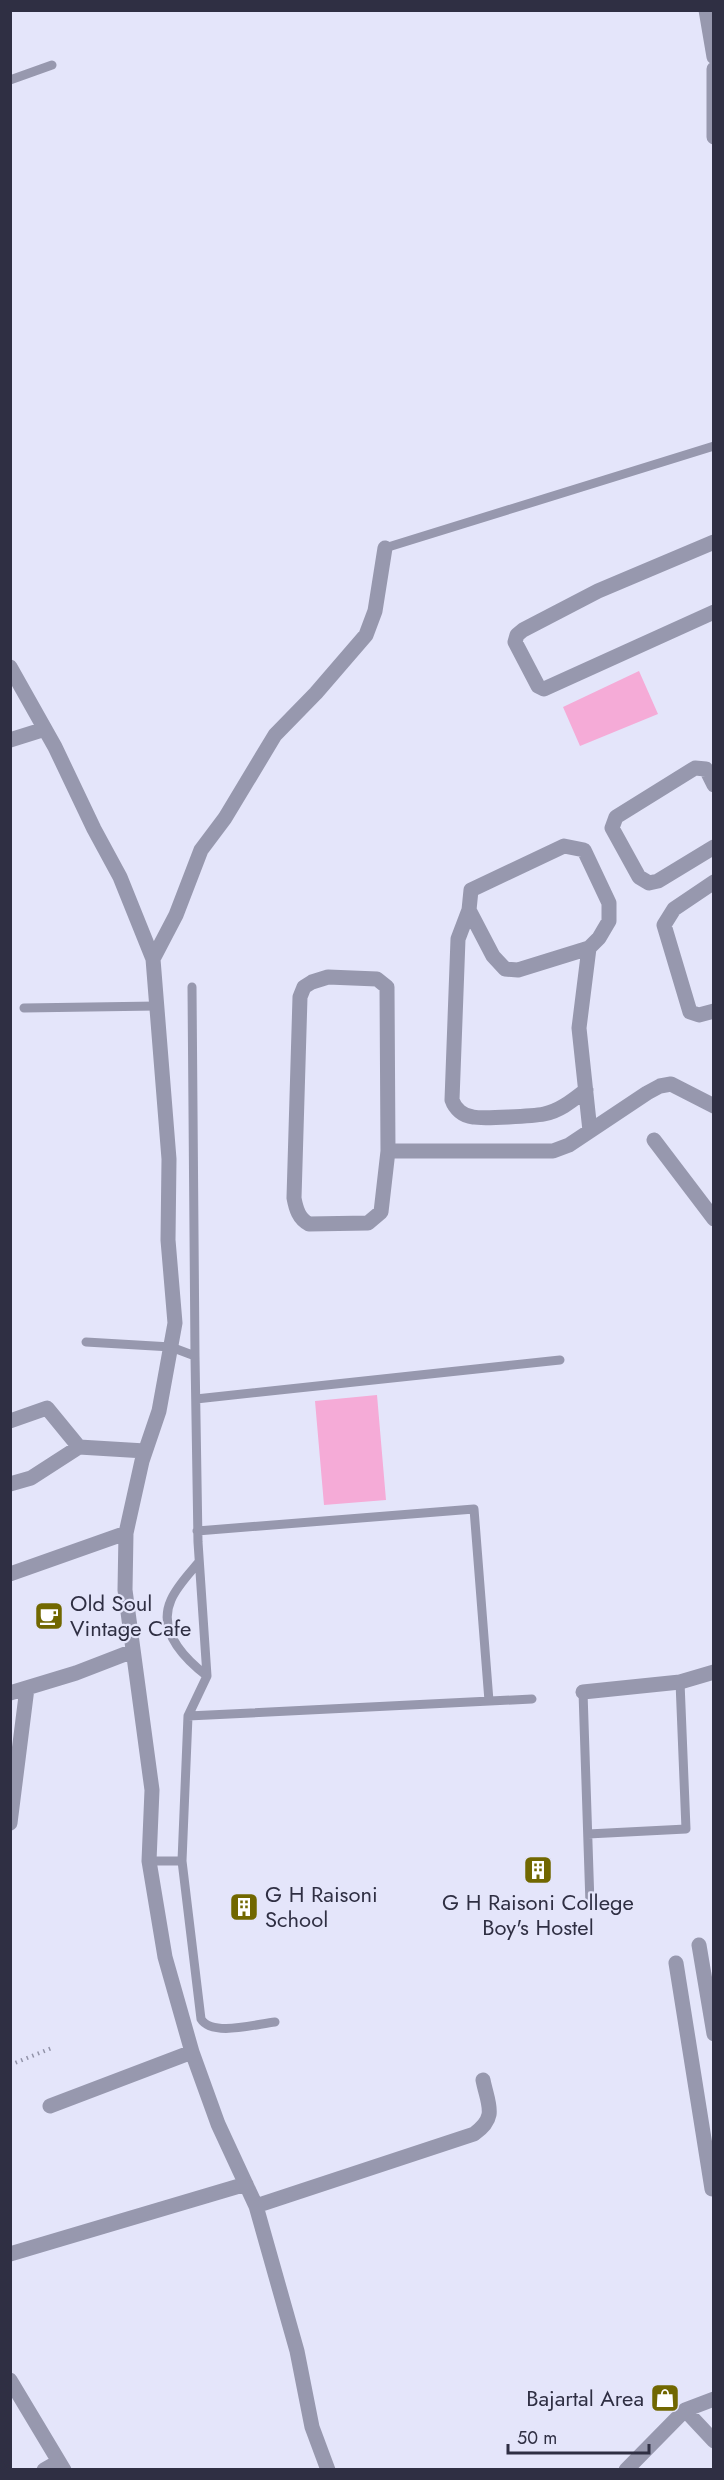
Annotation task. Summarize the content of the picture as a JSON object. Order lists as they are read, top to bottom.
{
  "places": {
    "cafe": ["Old Soul Vintage Cafe"],
    "building": ["G H Raisoni College Boy's Hostel", "G H Raisoni School"],
    "shop": ["Bajartal Area"]
  },
  "scale_bar": "50 m"
}
